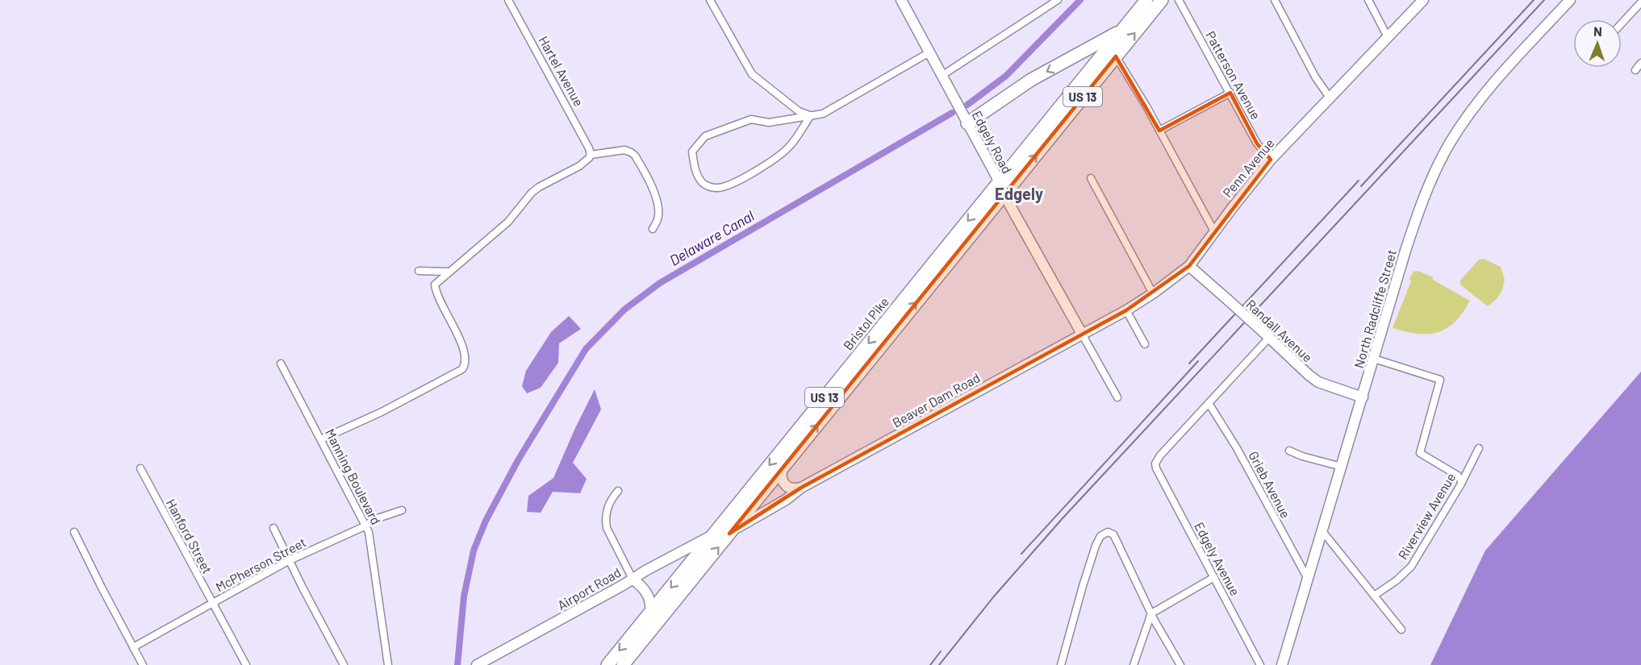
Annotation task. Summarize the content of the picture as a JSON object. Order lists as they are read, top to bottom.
{
  "streets": {
    "highway": ["US 13", "Bristol Pike"],
    "street": [
      "Hartel Avenue",
      "Patterson Avenue",
      "Edgely Road",
      "Penn Avenue",
      "North Radcliffe Street",
      "Randall Avenue",
      "Beaver Dam Road",
      "Manning Boulevard",
      "Grieb Avenue",
      "Riverview Avenue",
      "Hanford Street",
      "Edgely Avenue",
      "McPherson Street",
      "Airport Road"
    ]
  },
  "crossings": [
    ["Patterson Avenue", "Penn Avenue"],
    ["Edgely Road", "Penn Avenue"],
    ["Edgely Road", "Bristol Pike"],
    ["Edgely Road", "Beaver Dam Road"],
    ["Penn Avenue", "Randall Avenue"],
    ["Penn Avenue", "Beaver Dam Road"],
    ["North Radcliffe Street", "Randall Avenue"],
    ["North Radcliffe Street", "Grieb Avenue"],
    ["Bristol Pike", "Beaver Dam Road"],
    ["Bristol Pike", "Airport Road"],
    ["Manning Boulevard", "McPherson Street"],
    ["Grieb Avenue", "Edgely Avenue"],
    ["Hanford Street", "McPherson Street"]
  ],
  "districts": ["Edgely"],
  "water": ["Delaware Canal"],
  "north": "top"
}
